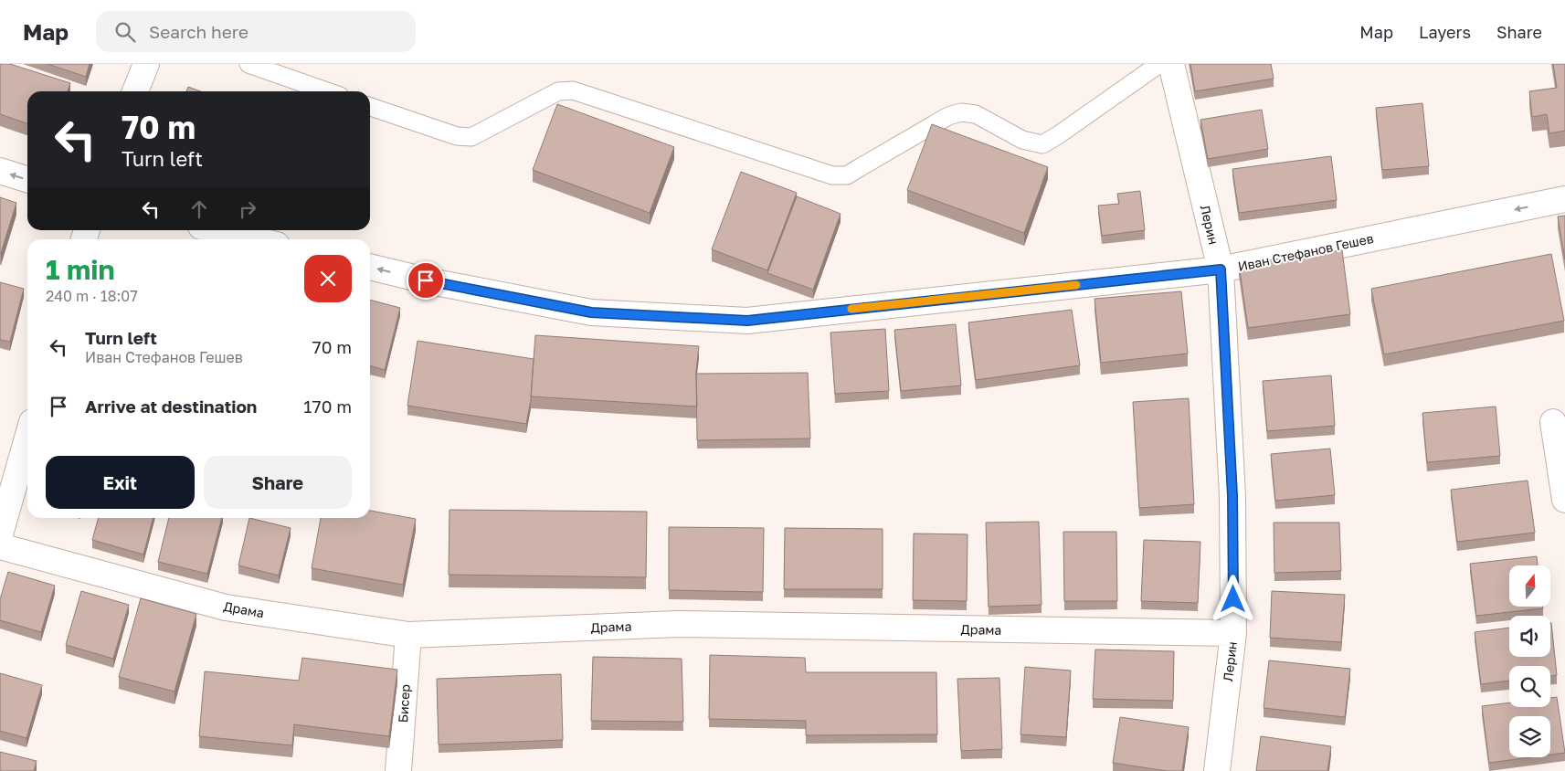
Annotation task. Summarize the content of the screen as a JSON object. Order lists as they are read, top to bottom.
{
  "streets": {
    "street": [
      "Лерин",
      "Иван Стефанов Гешев",
      "Драма",
      "Бисер"
    ]
  },
  "crossings": [
    ["Лерин", "Иван Стефанов Гешев"],
    ["Лерин", "Драма"],
    ["Драма", "Бисер"]
  ],
  "one_way": ["Иван Стефанов Гешев"],
  "north": "top",
  "page": {
    "header": "Map",
    "search": "Search here",
    "nav": ["Map", "Layers", "Share"],
    "turn": ["70 m", "Turn left"],
    "heading": ["1 min", "240 m · 18:07"],
    "list": [
      {
        "name": "Turn left",
        "note": "Иван Стефанов Гешев",
        "value": "70 m"
      },
      {
        "name": "Arrive at destination",
        "value": "170 m"
      }
    ],
    "buttons": ["Exit", "Share"]
  }
}
